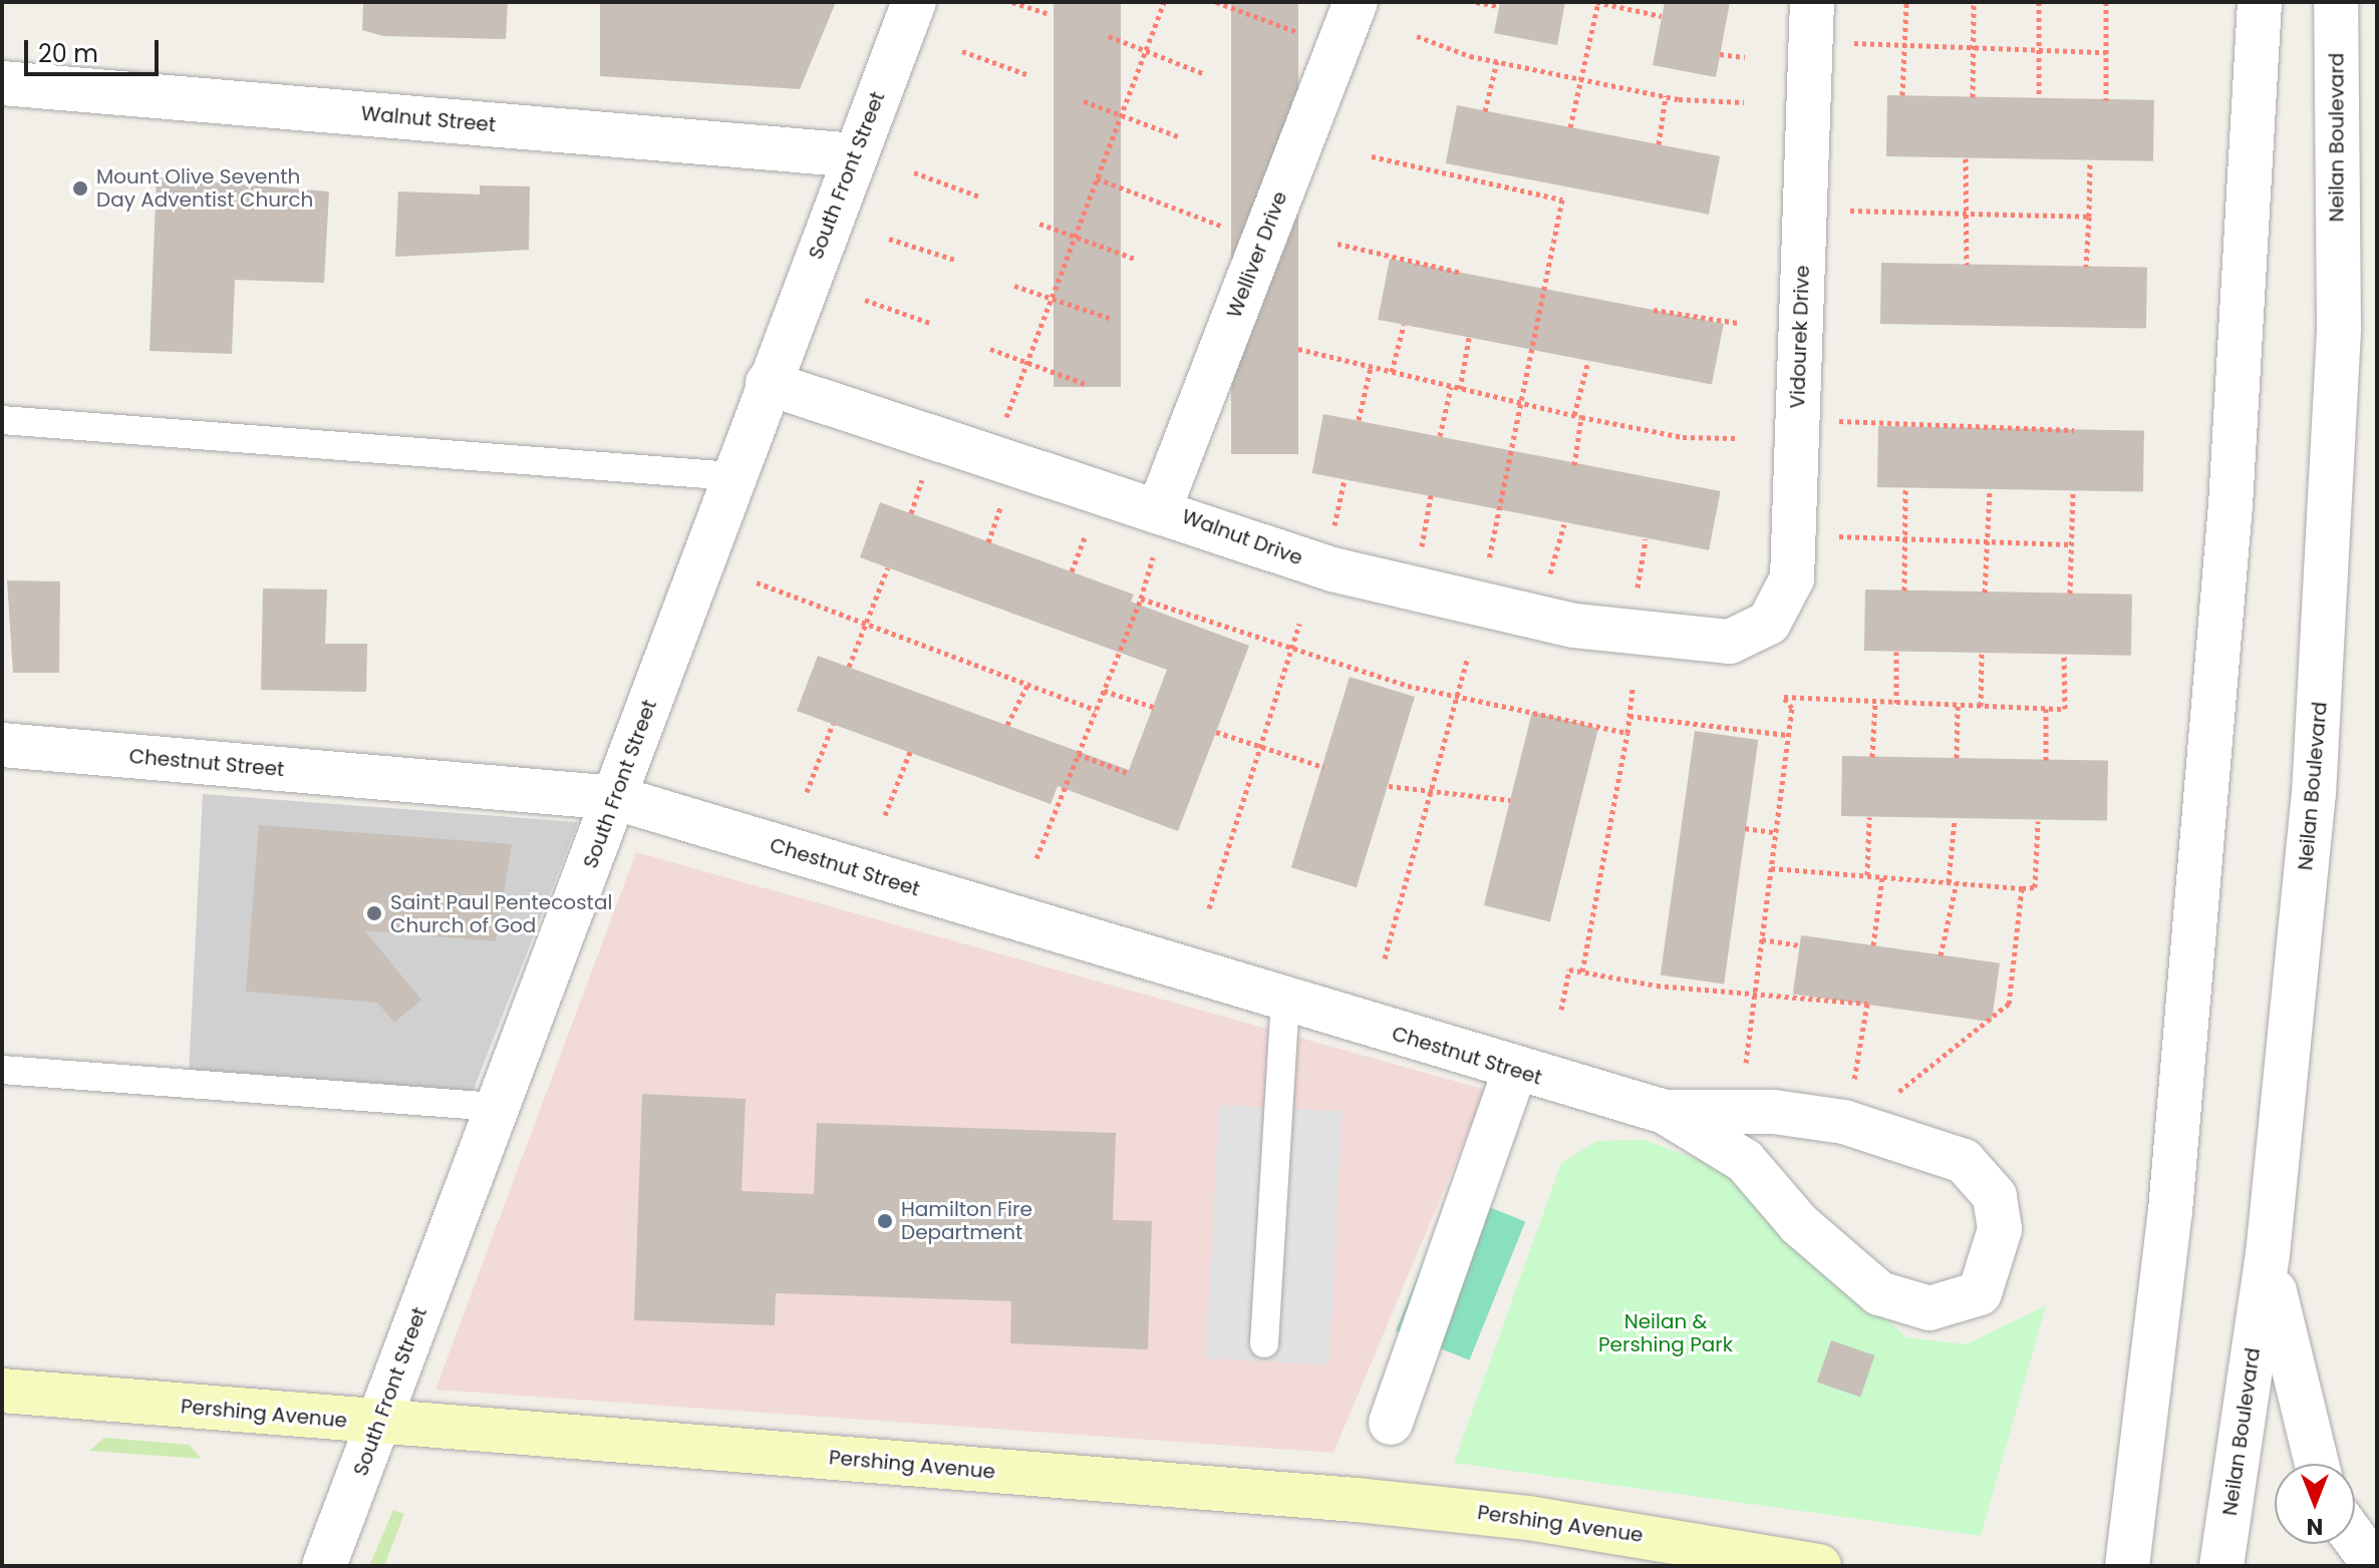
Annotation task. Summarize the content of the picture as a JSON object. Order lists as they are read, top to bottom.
{
  "streets": {
    "main road": ["Pershing Avenue"],
    "street": [
      "Walnut Street",
      "Neilan Boulevard",
      "South Front Street",
      "Welliver Drive",
      "Vidourek Drive",
      "Walnut Drive",
      "Chestnut Street"
    ]
  },
  "crossings": [
    ["Walnut Street", "South Front Street"],
    ["South Front Street", "Walnut Drive"],
    ["South Front Street", "Chestnut Street"],
    ["South Front Street", "Pershing Avenue"],
    ["Welliver Drive", "Walnut Drive"],
    ["Vidourek Drive", "Walnut Drive"]
  ],
  "parks": ["Neilan & Pershing Park"],
  "places": ["Mount Olive Seventh Day Adventist Church", "Saint Paul Pentecostal Church of God", "Hamilton Fire Department"],
  "scale_bar": "20 m",
  "north": "bottom"
}
